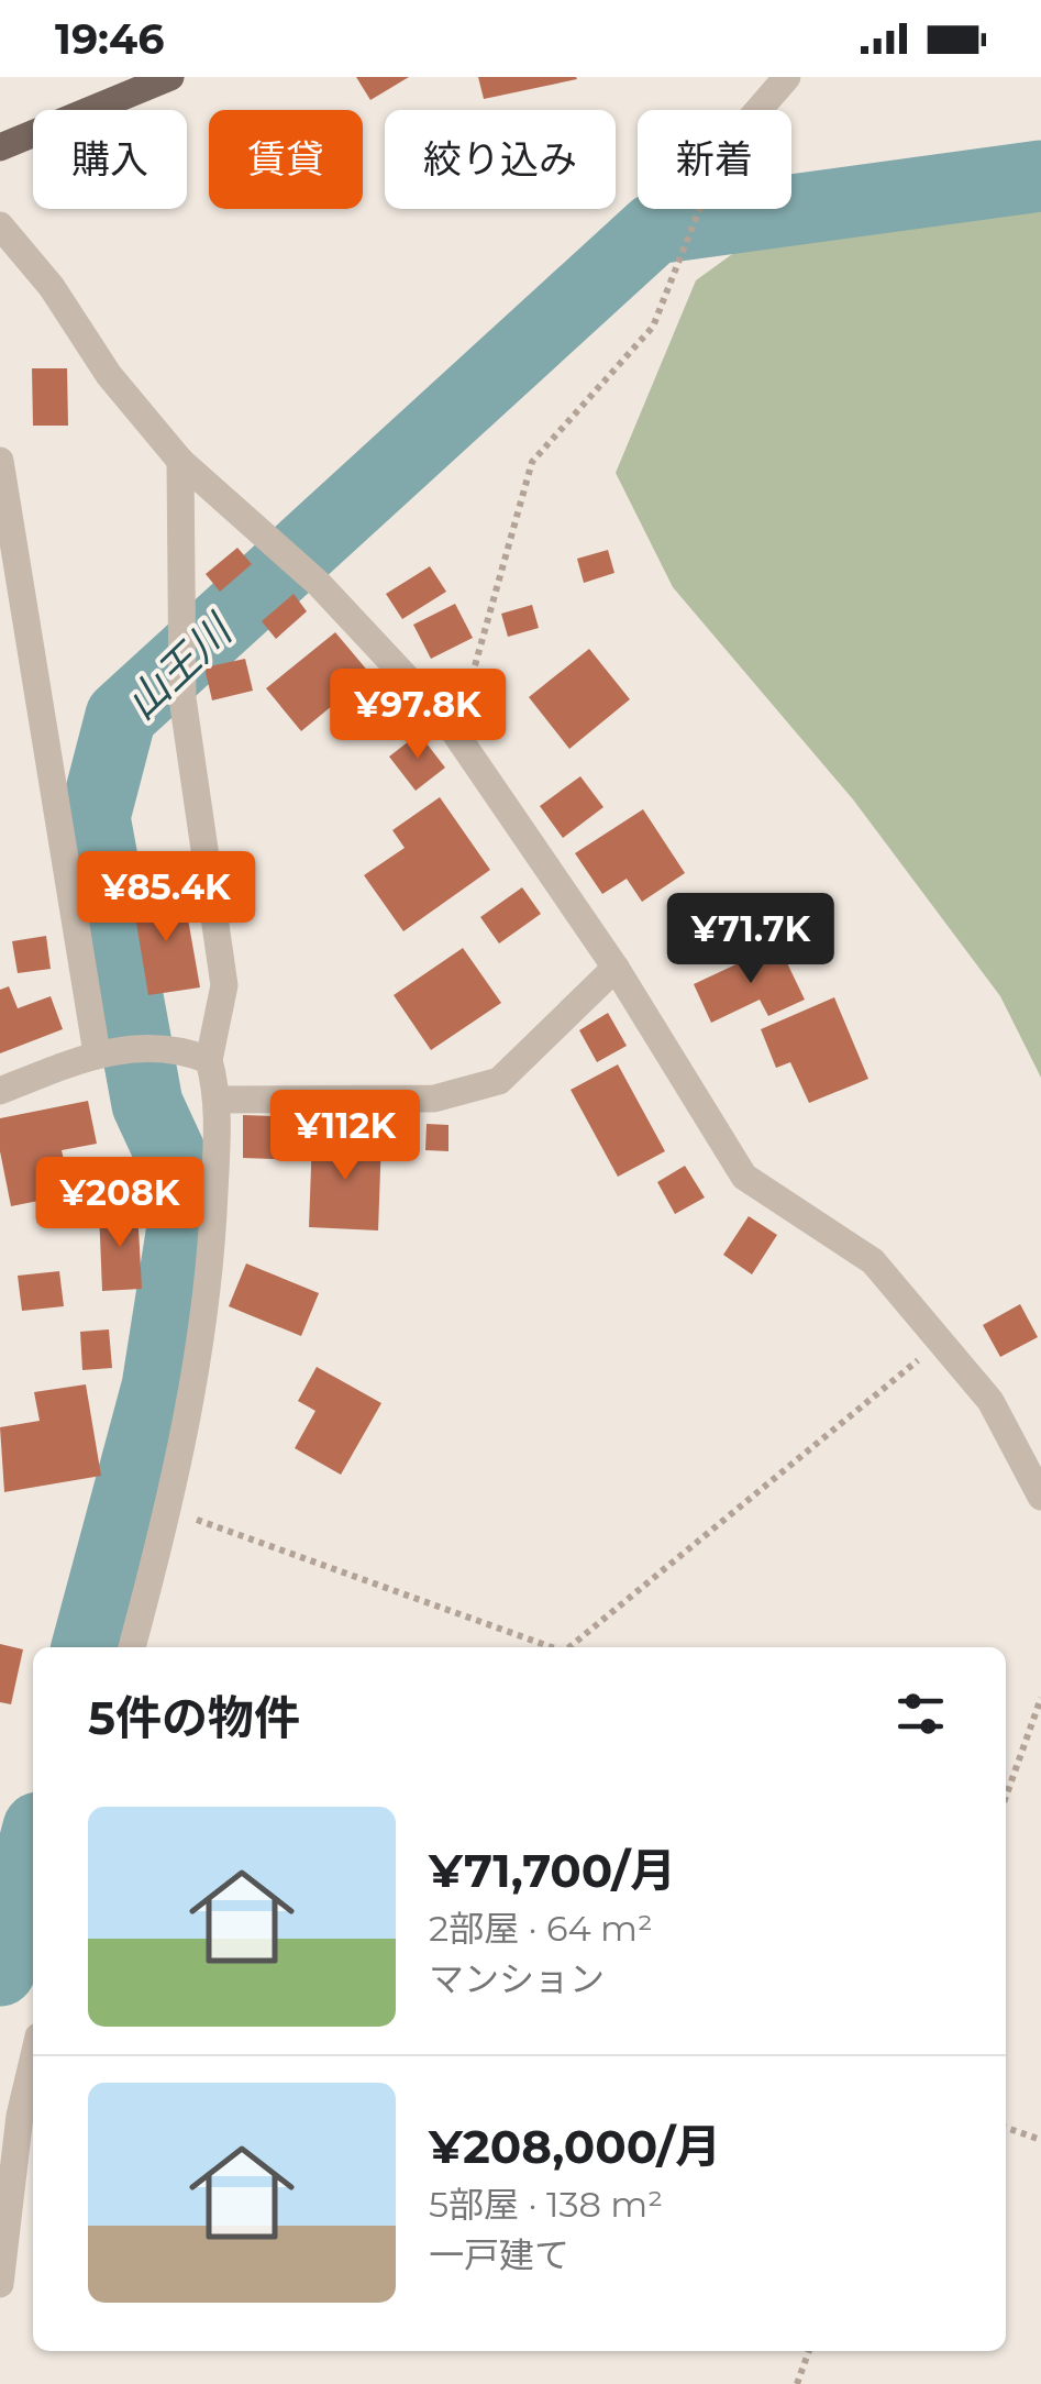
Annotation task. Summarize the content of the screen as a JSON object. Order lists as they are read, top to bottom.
{
  "water": ["山王川"],
  "page": {
    "status": "19:46",
    "chip": [
      "購入",
      "賃貸",
      "絞り込み",
      "新着"
    ],
    "price": [
      "¥97.8K",
      "¥85.4K",
      "¥71.7K",
      "¥112K",
      "¥208K"
    ],
    "heading": "5件の物件",
    "list": [
      {
        "name": "¥71,700/月",
        "note": "2部屋 · 64 m² · マンション"
      },
      {
        "name": "¥208,000/月",
        "note": "5部屋 · 138 m² · 一戸建て"
      }
    ]
  }
}
